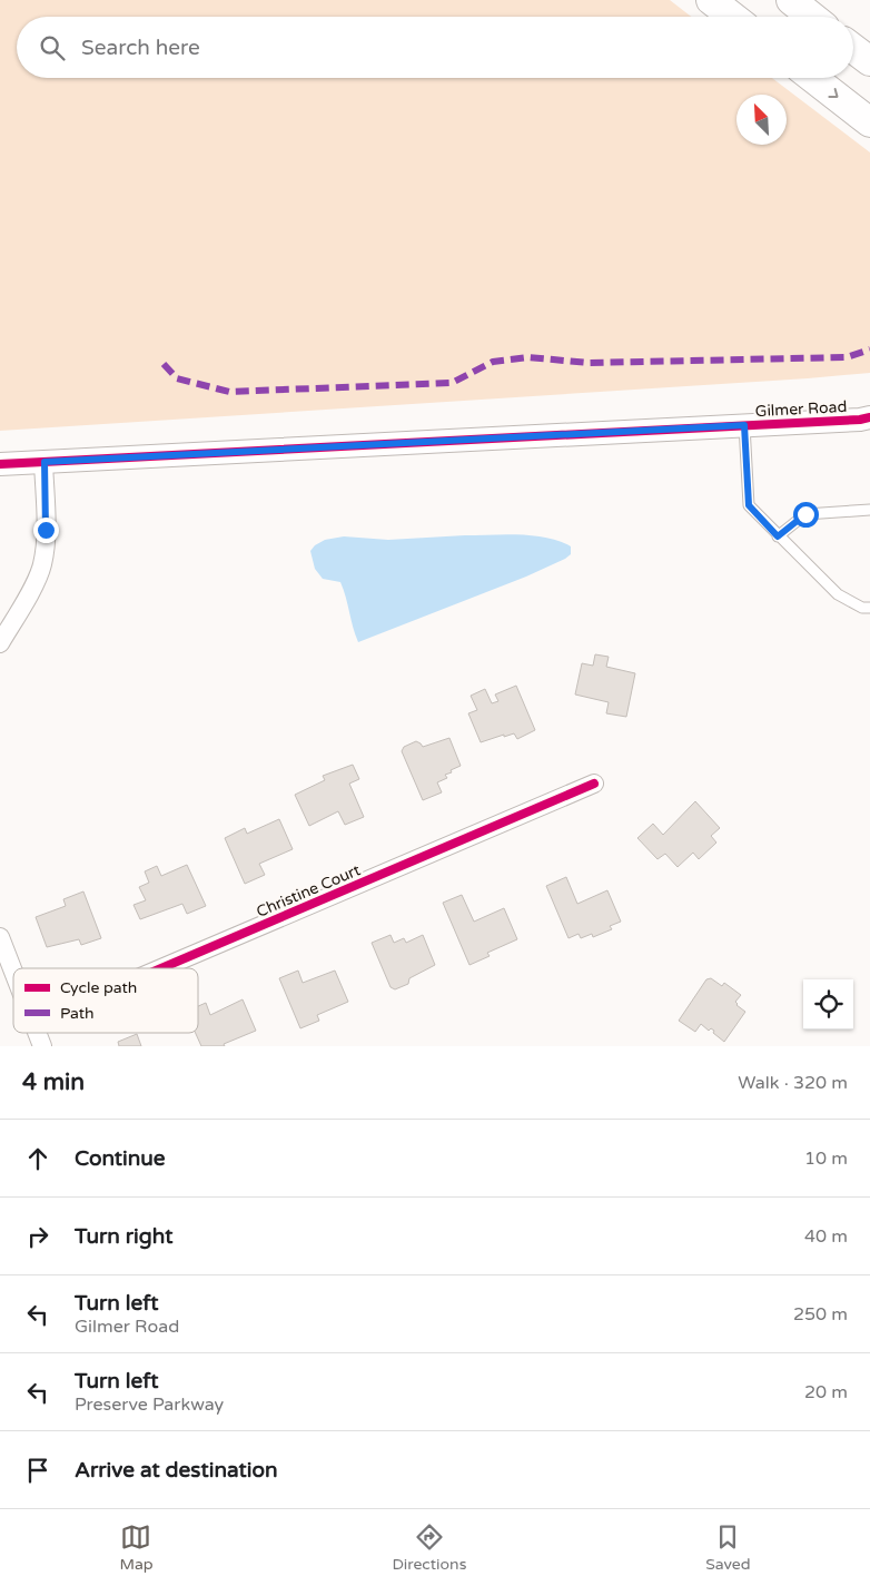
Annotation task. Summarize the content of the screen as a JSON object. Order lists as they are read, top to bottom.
{
  "streets": {
    "street": ["Gilmer Road", "Christine Court"]
  },
  "legend": ["Cycle path", "Path"],
  "north": "top left",
  "page": {
    "search": "Search here",
    "heading": ["4 min", "Walk · 320 m"],
    "list": [
      ["Continue", "10 m"],
      ["Turn right", "40 m"],
      ["Turn left", "Gilmer Road", "250 m"],
      ["Turn left", "Preserve Parkway", "20 m"],
      "Arrive at destination"
    ],
    "nav": ["Map", "Directions", "Saved"]
  }
}
